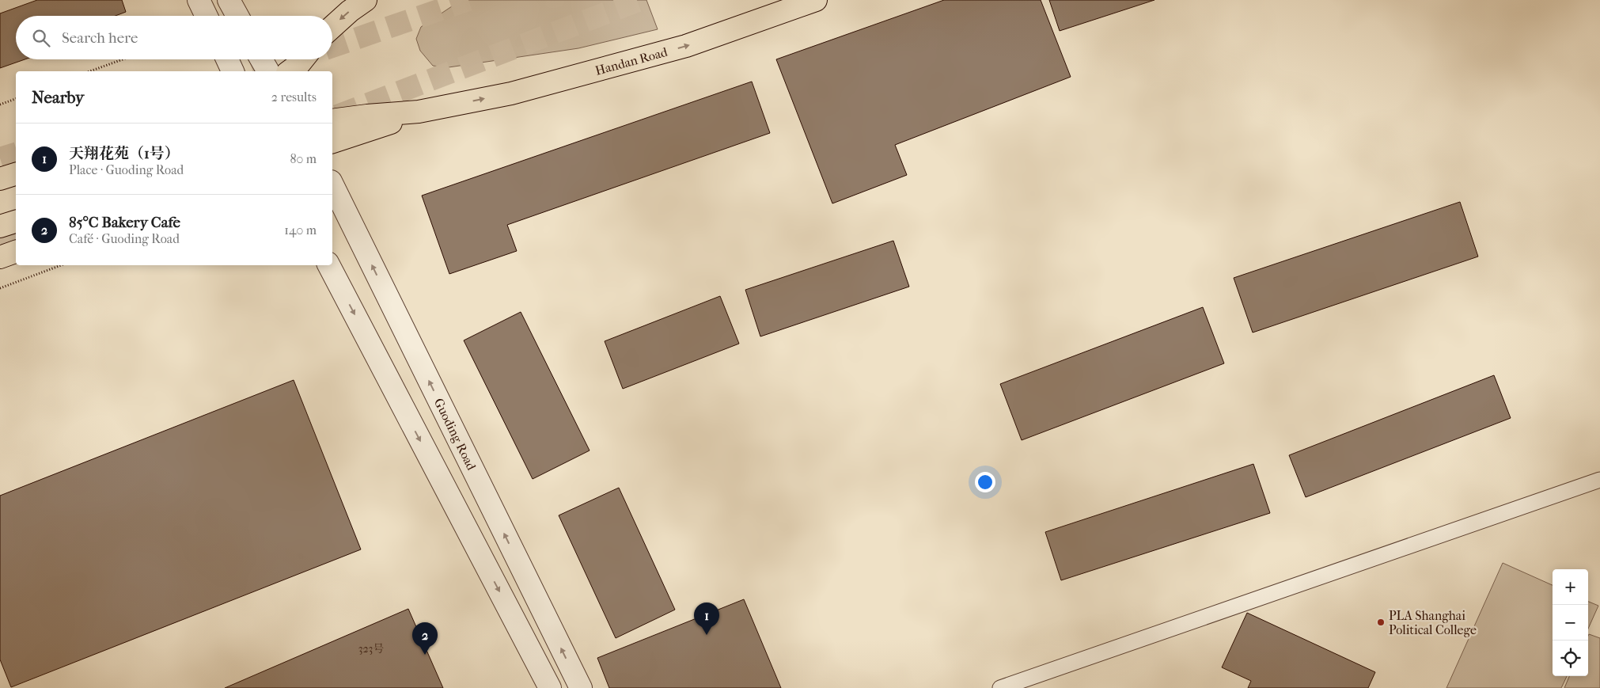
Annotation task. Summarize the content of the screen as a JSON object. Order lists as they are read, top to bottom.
{
  "streets": {
    "main road": ["Handan Road"],
    "street": ["Guoding Road"]
  },
  "one_way": ["Handan Road"],
  "places": ["PLA Shanghai Political College"],
  "house_numbers": ["323号"],
  "page": {
    "search": "Search here",
    "heading": ["Nearby", "2 results"],
    "list": [
      {
        "mark": "1",
        "name": "天翔花苑（1号）",
        "note": "Place · Guoding Road",
        "value": "80 m"
      },
      {
        "mark": "2",
        "name": "85°C Bakery Cafe",
        "note": "Café · Guoding Road",
        "value": "140 m"
      }
    ],
    "map_buttons": ["+", "−"],
    "pins": ["1", "2"]
  }
}
